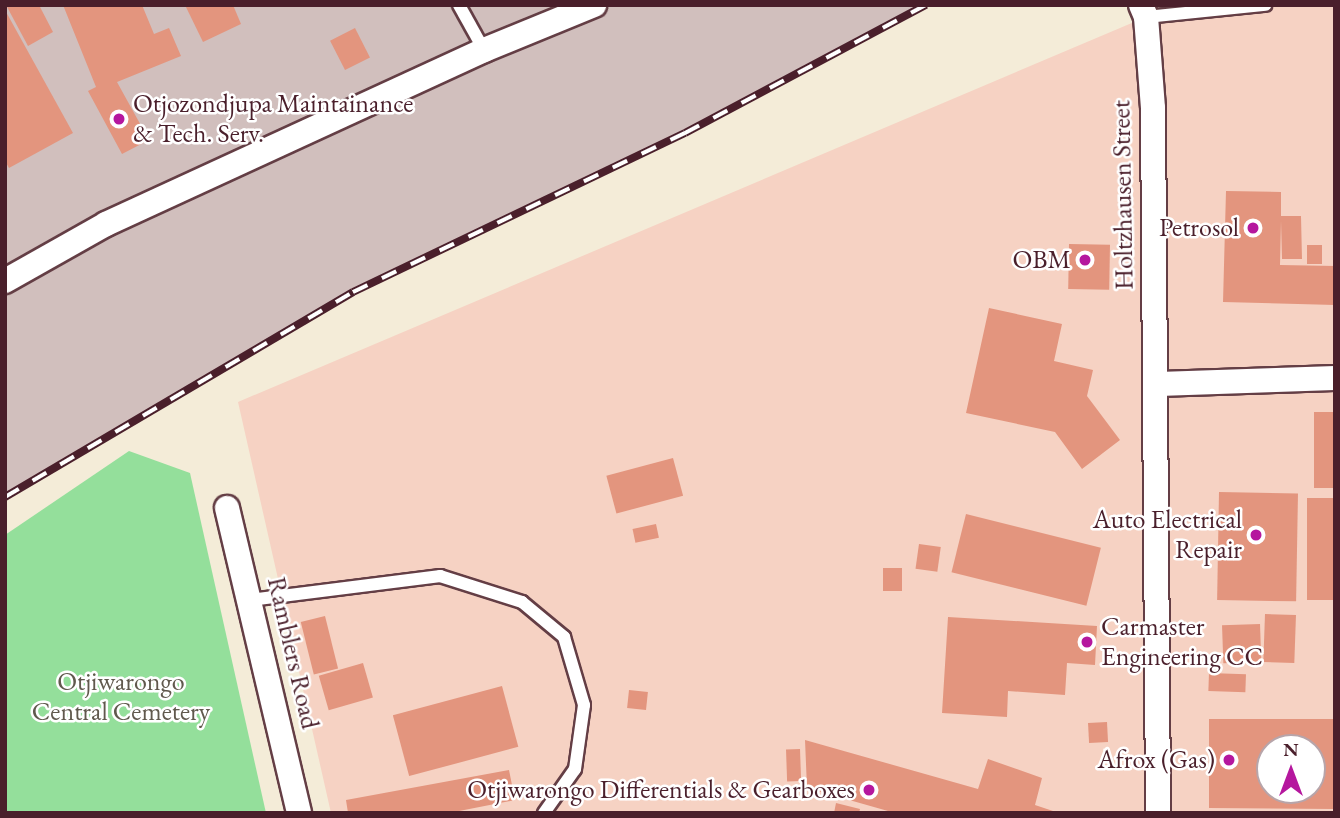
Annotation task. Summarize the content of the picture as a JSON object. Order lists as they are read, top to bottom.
{
  "streets": {
    "street": ["Holtzhausen Street", "Ramblers Road"]
  },
  "parks": ["Otjiwarongo Central Cemetery"],
  "places": [
    "Otjozondjupa Maintainance & Tech. Serv.",
    "Petrosol",
    "OBM",
    "Auto Electrical Repair",
    "Carmaster Engineering CC",
    "Afrox (Gas)",
    "Otjiwarongo Differentials & Gearboxes"
  ],
  "north": "top"
}
